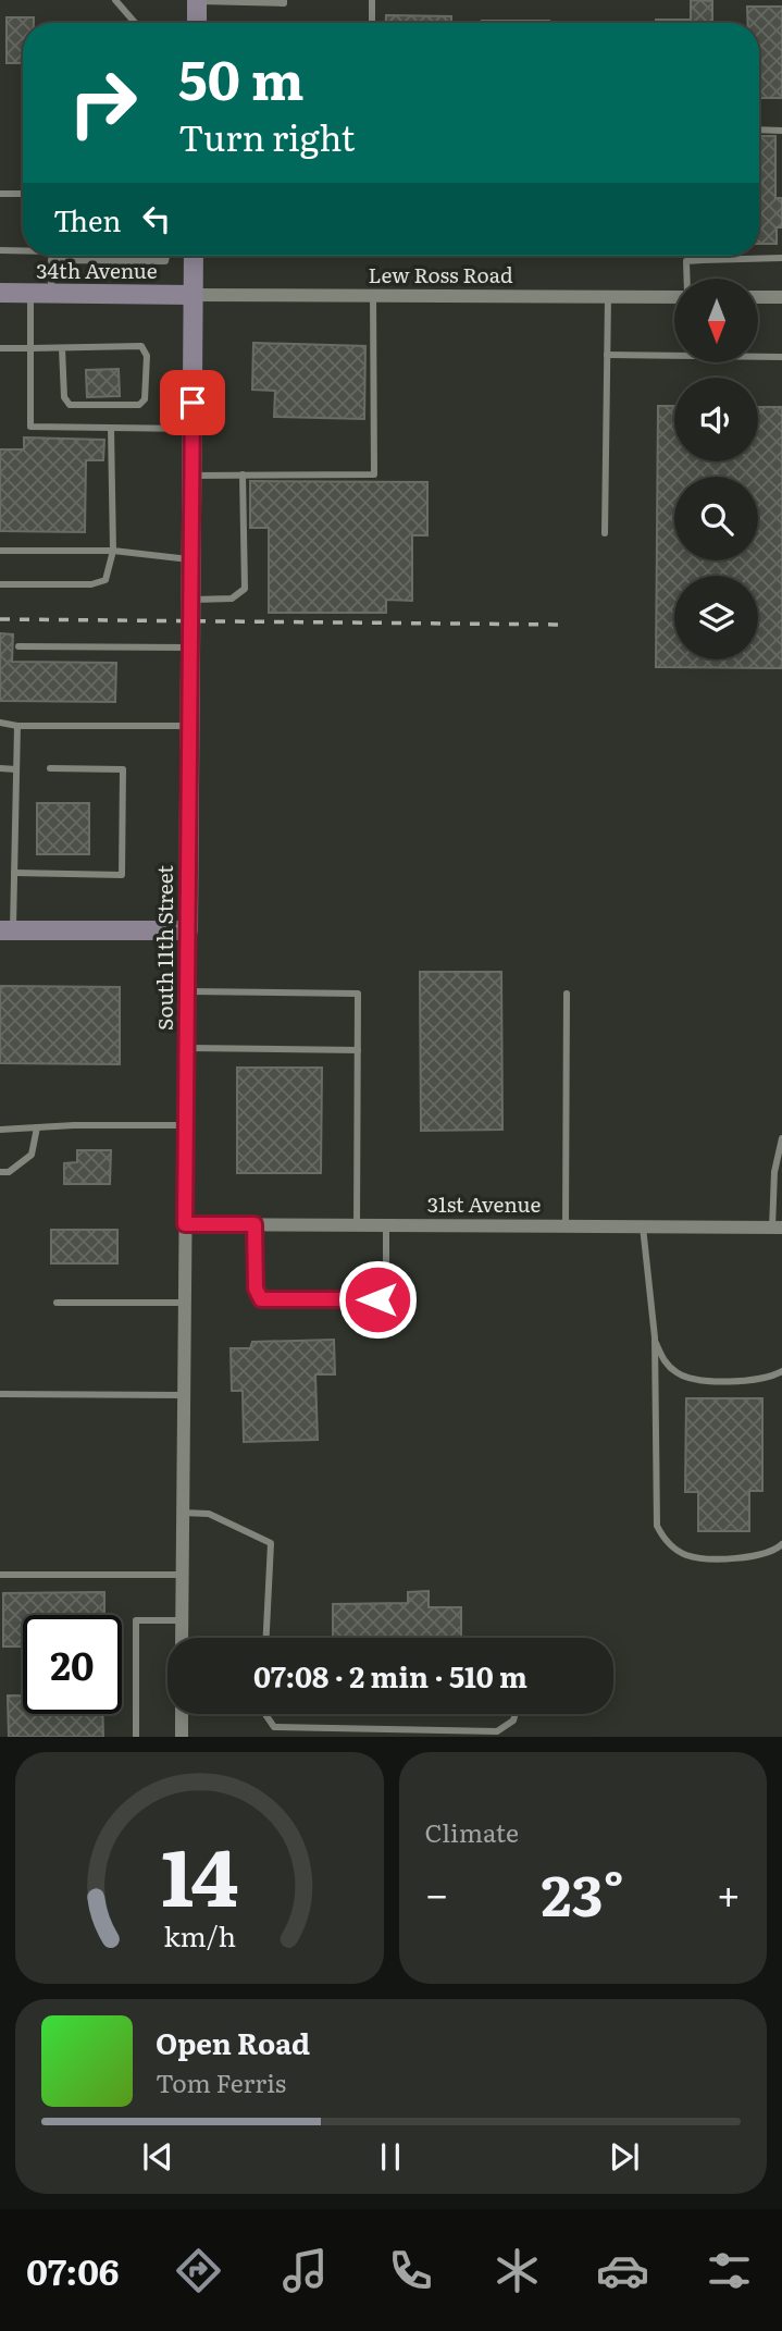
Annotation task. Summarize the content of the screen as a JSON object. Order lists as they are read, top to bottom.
{
  "streets": {
    "street": [
      "34th Avenue",
      "Lew Ross Road",
      "South 11th Street",
      "31st Avenue"
    ]
  },
  "crossings": [
    ["34th Avenue", "Lew Ross Road"],
    ["34th Avenue", "South 11th Street"],
    ["Lew Ross Road", "South 11th Street"],
    ["South 11th Street", "31st Avenue"]
  ],
  "north": "bottom",
  "page": {
    "turn": ["50 m", "Turn right"],
    "then": "Then",
    "limit": "20",
    "trip": "07:08 · 2 min · 510 m",
    "tile": "Climate",
    "heat": ["−", "23°", "+"],
    "song": ["Open Road", "Tom Ferris"],
    "tabs": "07:06",
    "gauge": ["14", "km/h"]
  }
}
